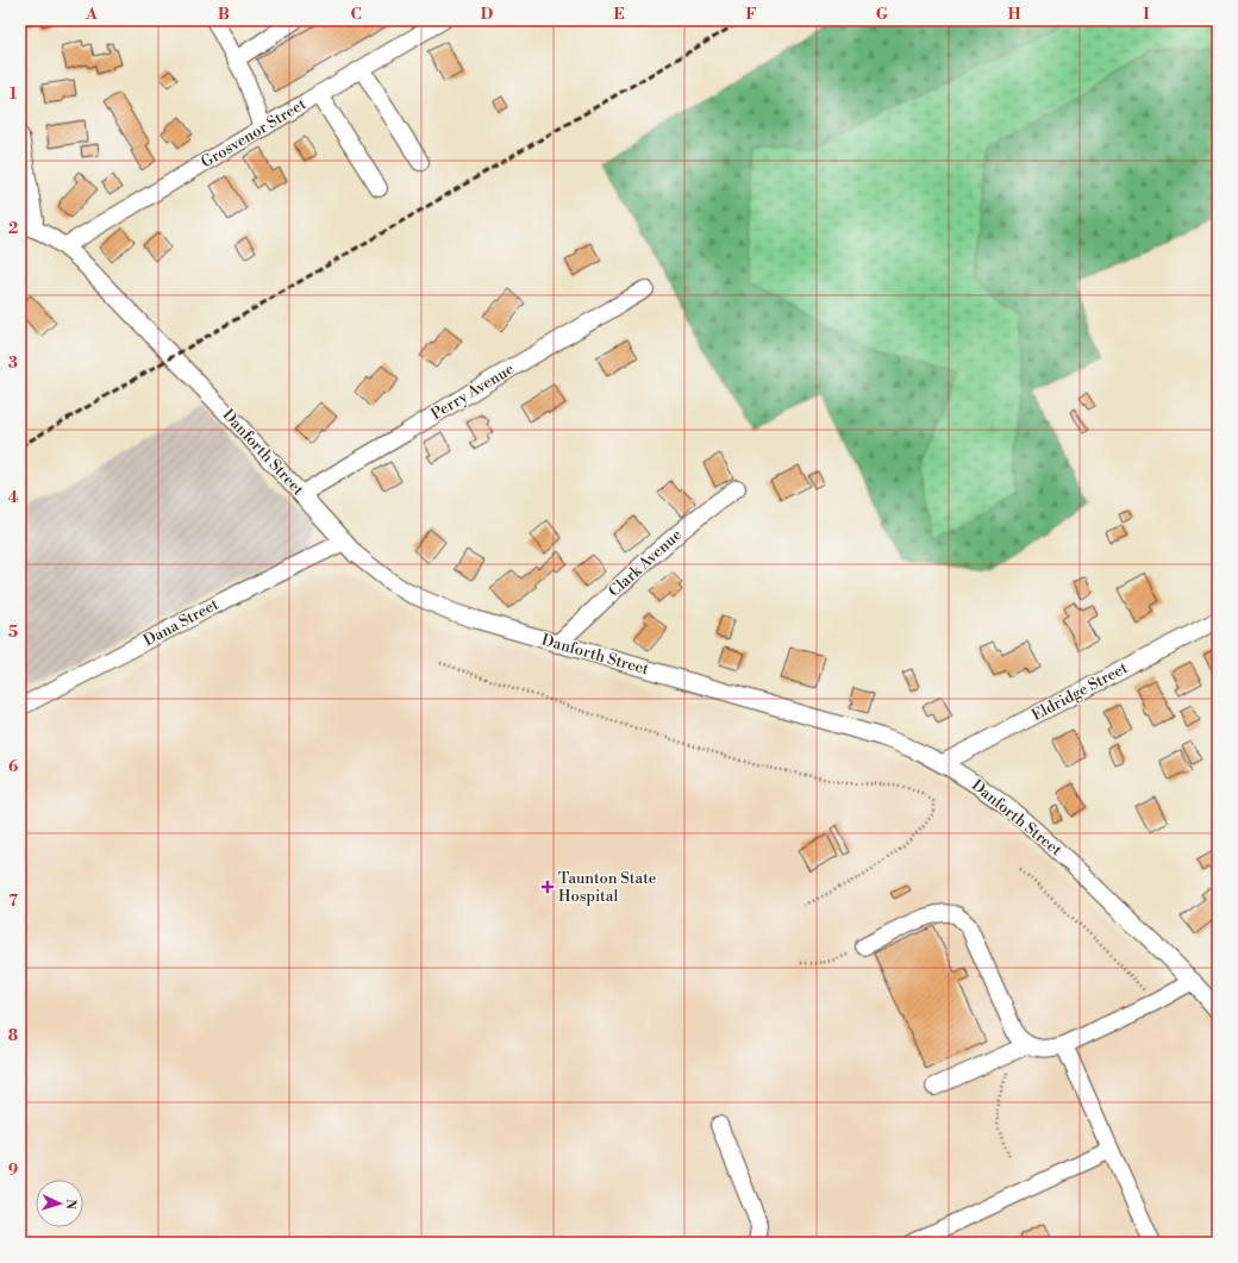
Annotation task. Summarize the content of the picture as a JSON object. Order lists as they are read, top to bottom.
{
  "streets": {
    "street": [
      "Grosvenor Street",
      "Perry Avenue",
      "Danforth Street",
      "Clark Avenue",
      "Dana Street",
      "Eldridge Street"
    ]
  },
  "crossings": [
    ["Grosvenor Street", "Danforth Street"],
    ["Perry Avenue", "Danforth Street"],
    ["Danforth Street", "Clark Avenue"],
    ["Danforth Street", "Dana Street"],
    ["Danforth Street", "Eldridge Street"]
  ],
  "places": {
    "health": ["Taunton State Hospital"]
  },
  "north": "right",
  "grid": {
    "columns": [
      "A",
      "B",
      "C",
      "D",
      "E",
      "F",
      "G",
      "H",
      "I"
    ],
    "rows": [
      "1",
      "2",
      "3",
      "4",
      "5",
      "6",
      "7",
      "8",
      "9"
    ]
  }
}
